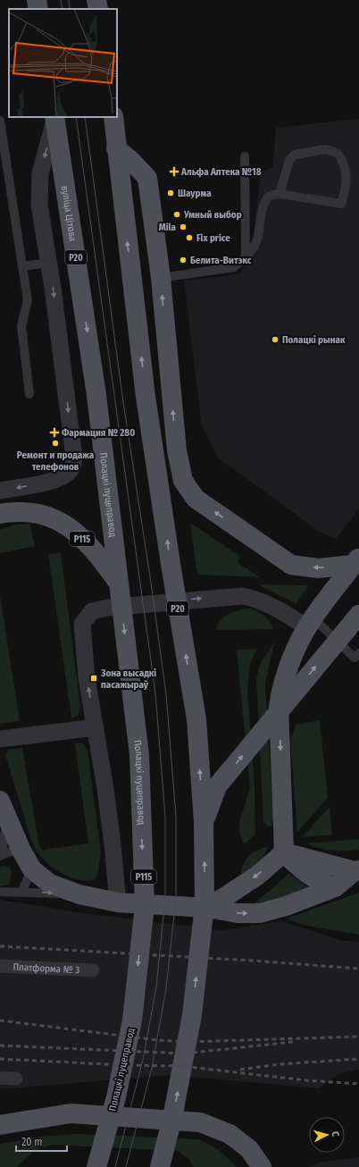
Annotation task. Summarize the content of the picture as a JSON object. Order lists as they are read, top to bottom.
{
  "streets": {
    "main road": [
      "вуліца Цітова",
      "Р20",
      "Полацкі пуцеправод",
      "Р115"
    ],
    "street": ["Платформа № 3"]
  },
  "crossings": [
    ["вуліца Цітова", "Полацкі пуцеправод"],
    ["Полацкі пуцеправод", "Р115"]
  ],
  "places": {
    "health": ["Альфа Аптека №18", "Фармация № 280"],
    "other": [
      "Шаурма",
      "Умный выбор",
      "Mila",
      "Fix price",
      "Белита-Витэкс",
      "Полацкі рынак",
      "Ремонт и продажа телефонов"
    ],
    "transit": ["Зона высадкі пасажыраў"]
  },
  "scale_bar": "20 m",
  "north": "right"
}
